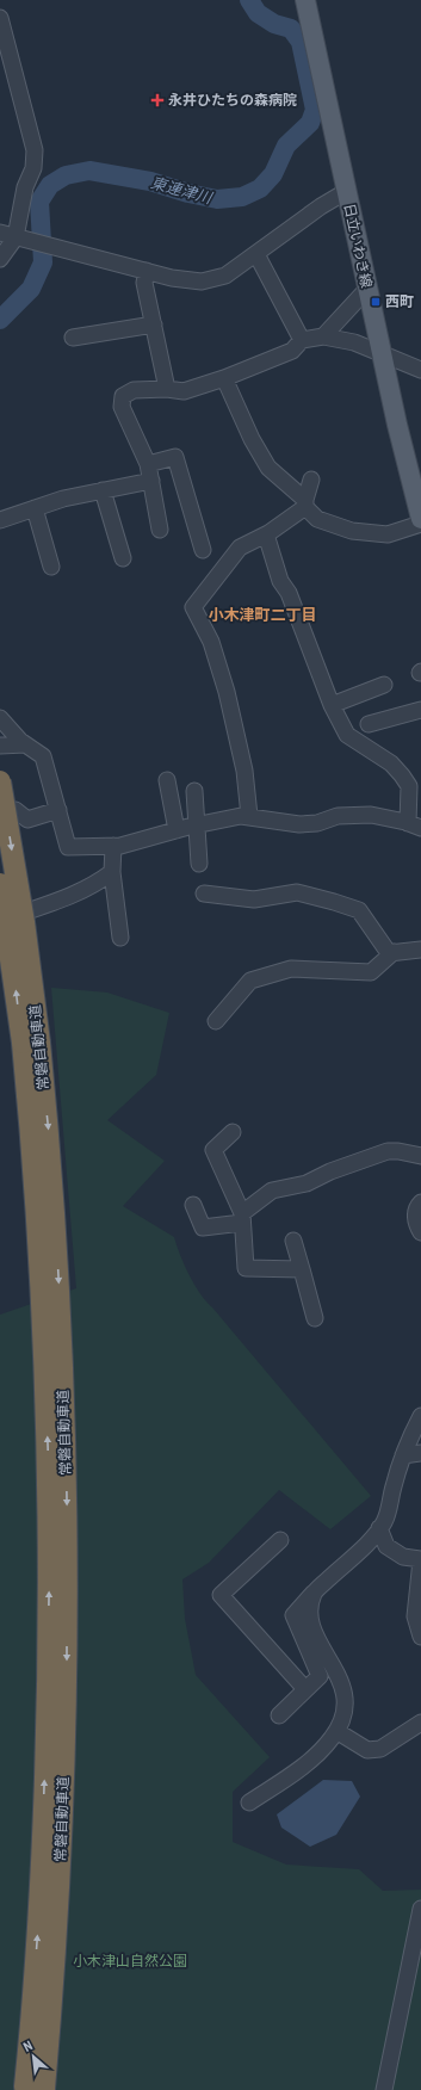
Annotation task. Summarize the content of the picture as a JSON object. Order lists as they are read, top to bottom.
{
  "streets": {
    "highway": ["常磐自動車道"],
    "main road": ["日立いわき線"]
  },
  "districts": ["小木津町二丁目"],
  "water": ["東連津川"],
  "parks": ["小木津山自然公園"],
  "places": {
    "health": ["永井ひたちの森病院"],
    "transit": ["西町"]
  },
  "north": "top left"
}
